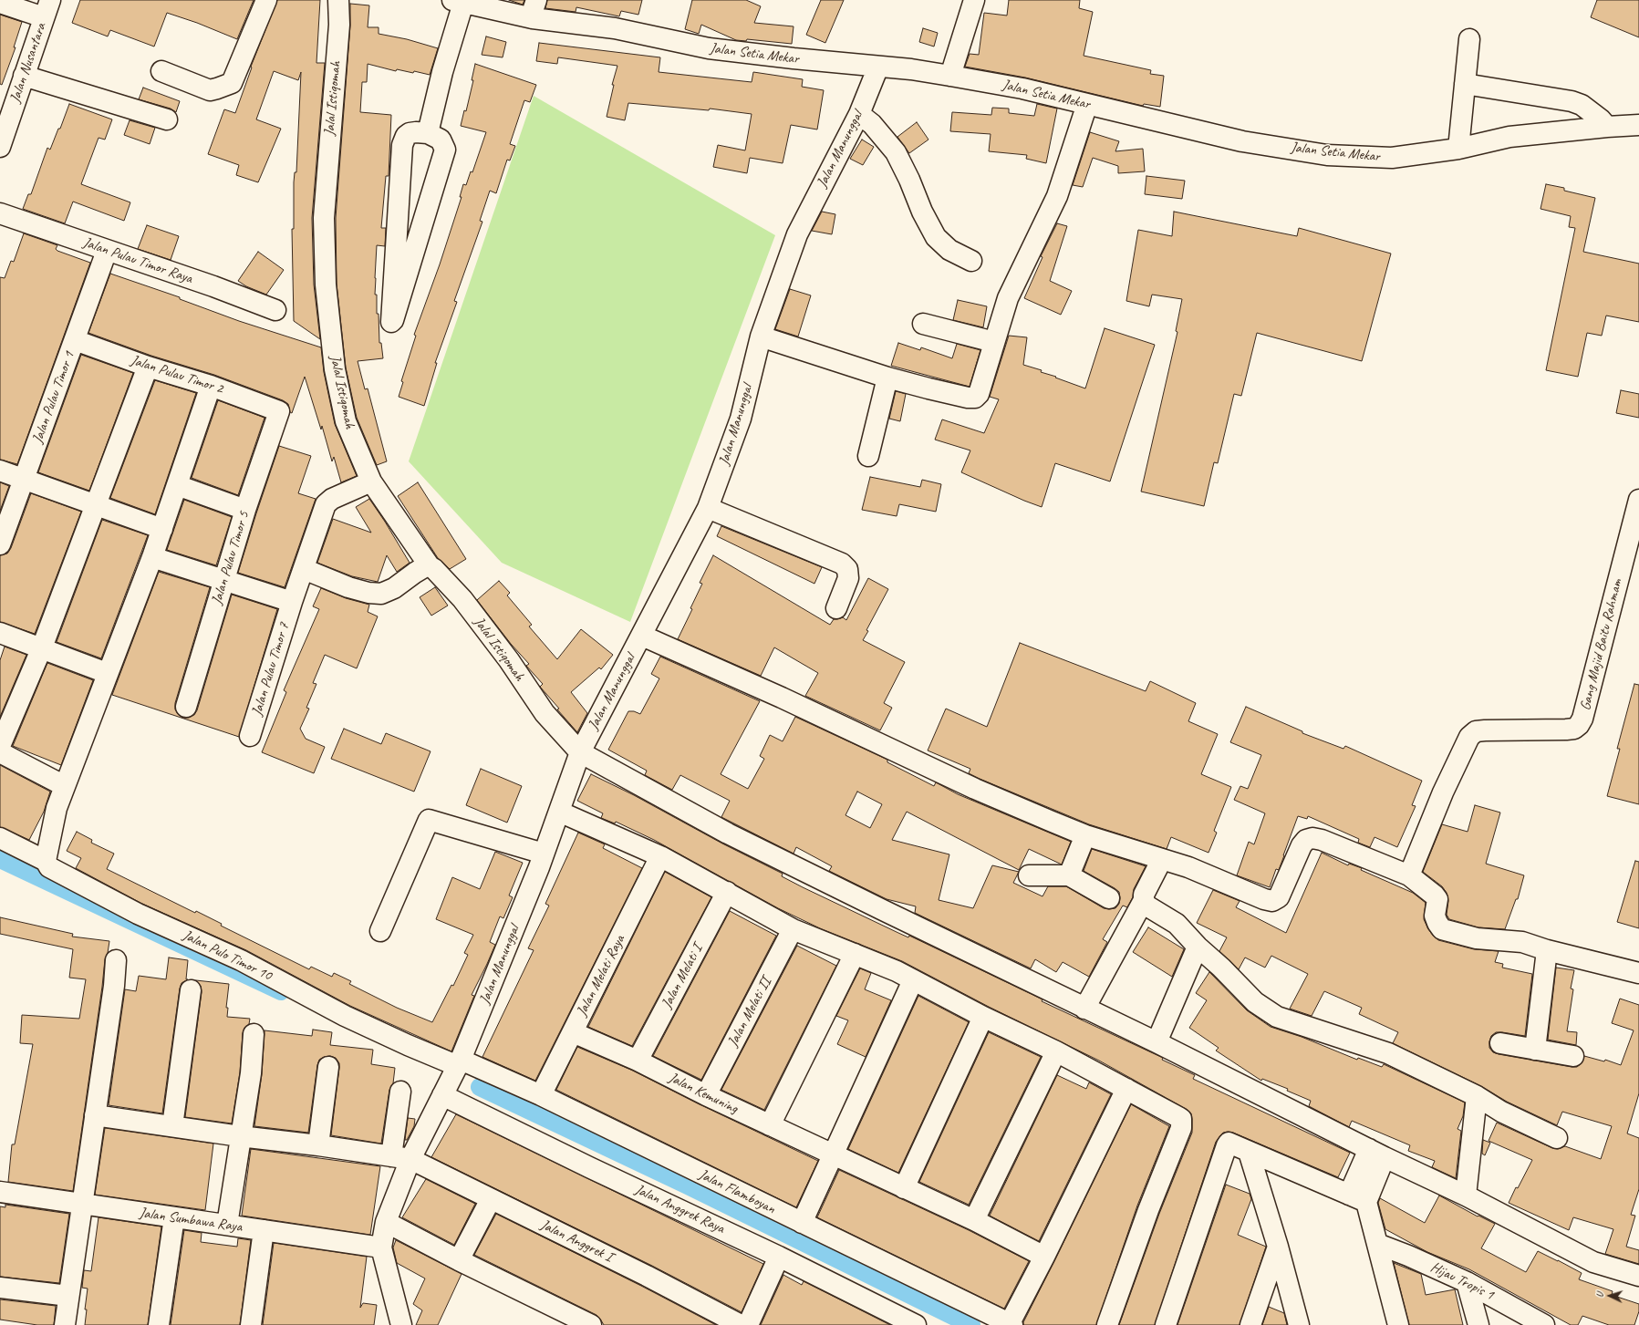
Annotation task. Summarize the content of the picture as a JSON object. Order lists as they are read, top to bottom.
{
  "streets": {
    "street": [
      "Jalan Setia Mekar",
      "Jalan Nusantara",
      "Jalal Istiqomah",
      "Jalan Manunggal",
      "Jalan Pulau Timor Raya",
      "Jalan Pulau Timor 2",
      "Jalan Pulau Timor 1",
      "Jalan Pulau Timor 5",
      "Gang Majid Baitu Rahmam",
      "Jalan Pulau Timor 7",
      "Jalan Pulo Timor 10",
      "Jalan Melati Raya",
      "Jalan Melati I",
      "Jalan Melati II",
      "Jalan Kemuning",
      "Jalan Flamboyan",
      "Jalan Anggrek Raya",
      "Jalan Sumbawa Raya",
      "Jalan Anggrek I",
      "Hijau Tropis 1"
    ]
  },
  "crossings": [
    ["Jalan Setia Mekar", "Jalan Manunggal"],
    ["Jalal Istiqomah", "Jalan Manunggal"],
    ["Jalal Istiqomah", "Jalan Pulau Timor 7"],
    ["Jalan Manunggal", "Jalan Pulo Timor 10"],
    ["Jalan Manunggal", "Jalan Flamboyan"],
    ["Jalan Manunggal", "Jalan Anggrek Raya"],
    ["Jalan Manunggal", "Jalan Sumbawa Raya"],
    ["Jalan Manunggal", "Jalan Anggrek I"],
    ["Jalan Pulau Timor Raya", "Jalan Pulau Timor 1"],
    ["Jalan Pulau Timor 2", "Jalan Pulau Timor 1"],
    ["Jalan Pulau Timor 2", "Jalan Pulau Timor 5"],
    ["Jalan Pulo Timor 10", "Jalan Flamboyan"],
    ["Jalan Pulo Timor 10", "Jalan Anggrek Raya"],
    ["Jalan Melati Raya", "Jalan Kemuning"],
    ["Jalan Melati Raya", "Jalan Flamboyan"],
    ["Jalan Melati I", "Jalan Kemuning"],
    ["Jalan Melati II", "Jalan Kemuning"],
    ["Jalan Flamboyan", "Jalan Anggrek Raya"]
  ],
  "north": "left"
}
